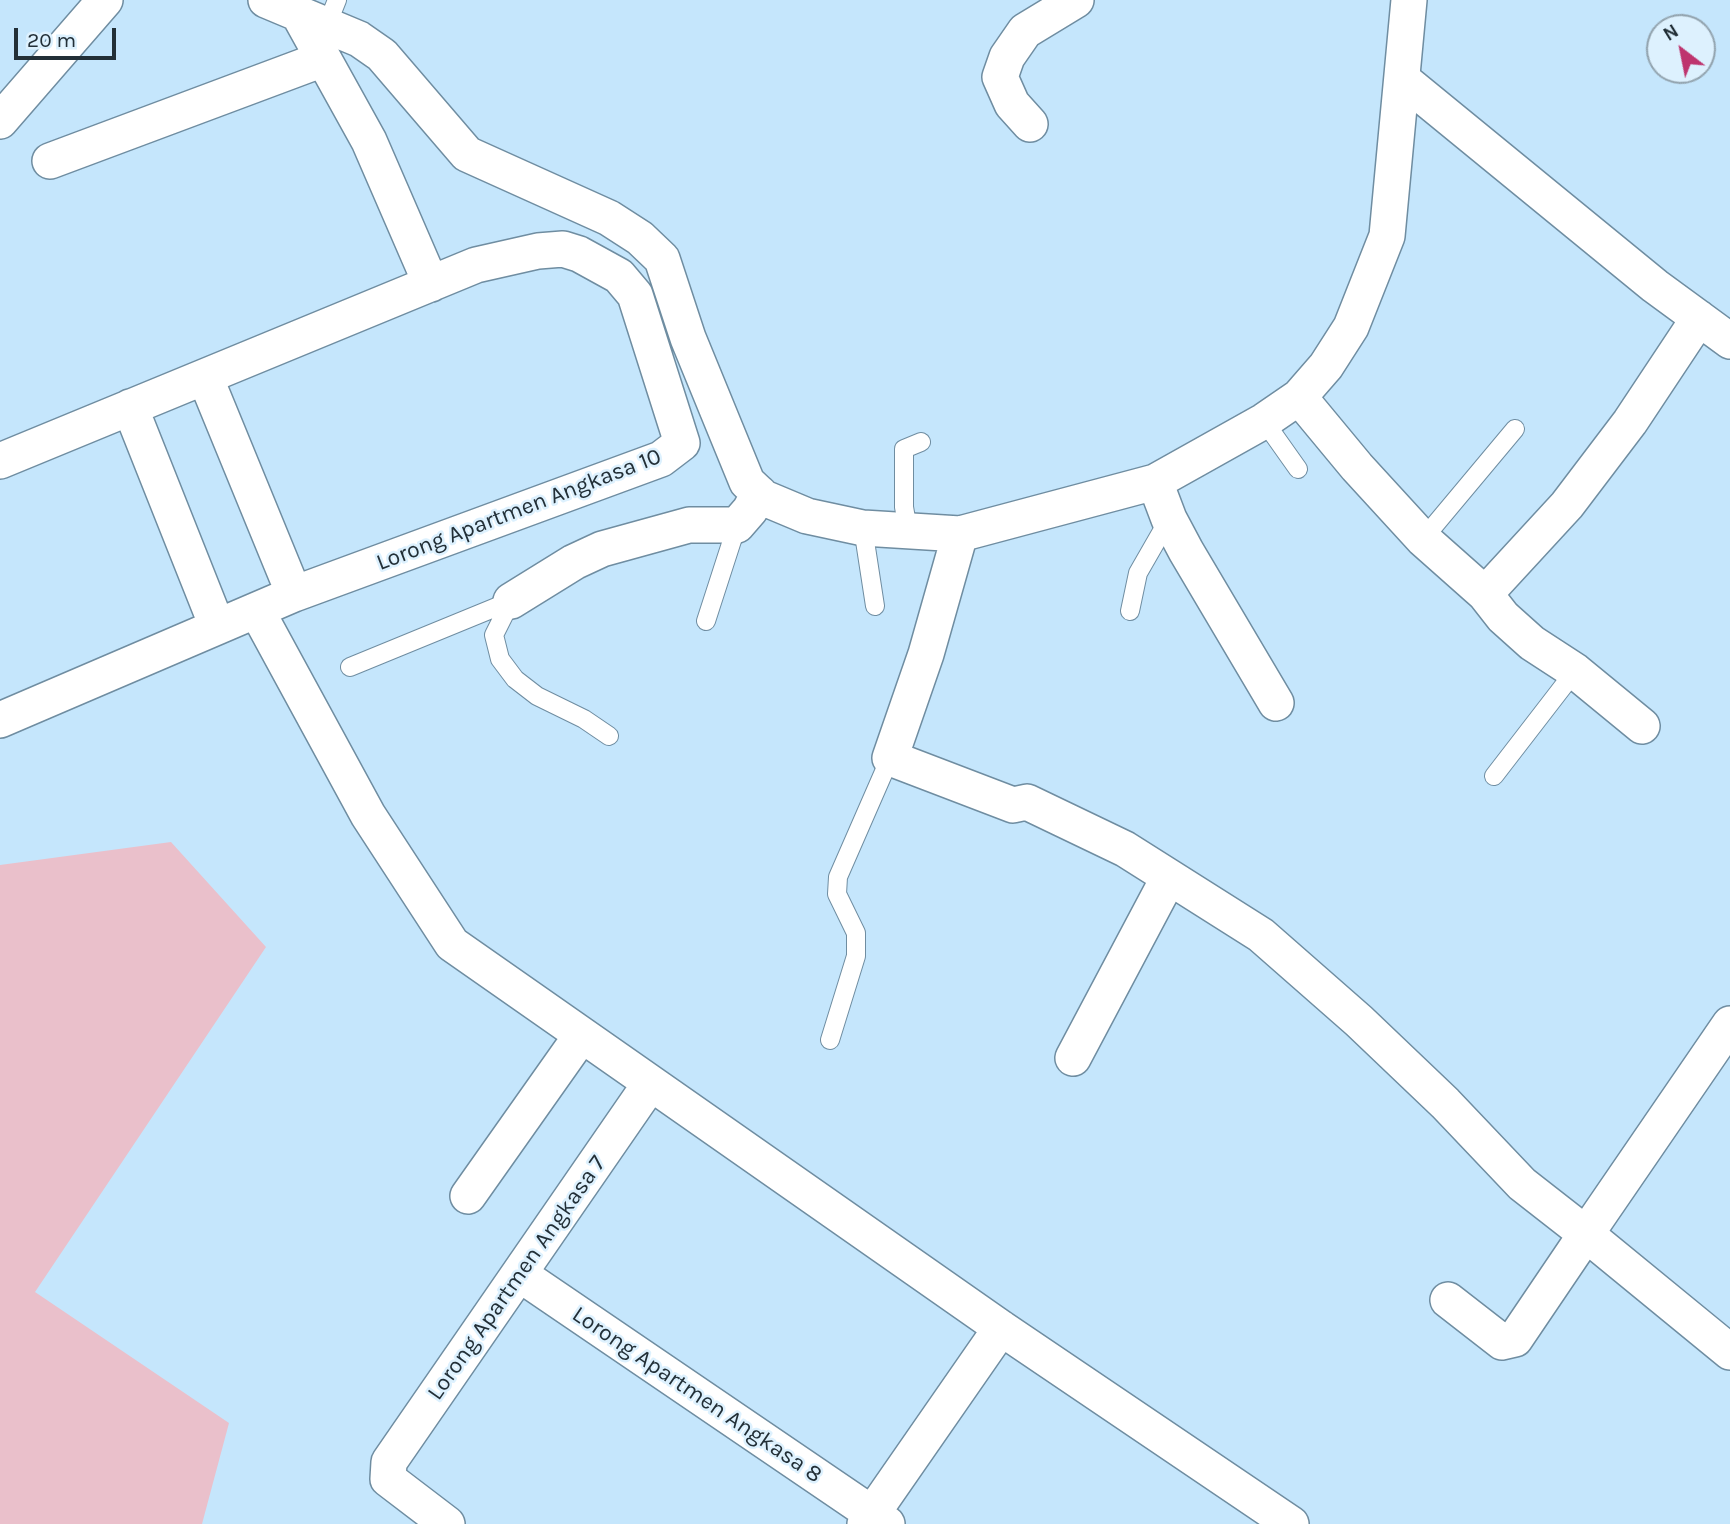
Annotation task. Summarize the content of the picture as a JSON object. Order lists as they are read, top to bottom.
{
  "streets": {
    "street": ["Lorong Apartmen Angkasa 10", "Lorong Apartmen Angkasa 7", "Lorong Apartmen Angkasa 8"]
  },
  "crossings": [
    ["Lorong Apartmen Angkasa 7", "Lorong Apartmen Angkasa 8"]
  ],
  "scale_bar": "20 m",
  "north": "top left"
}
